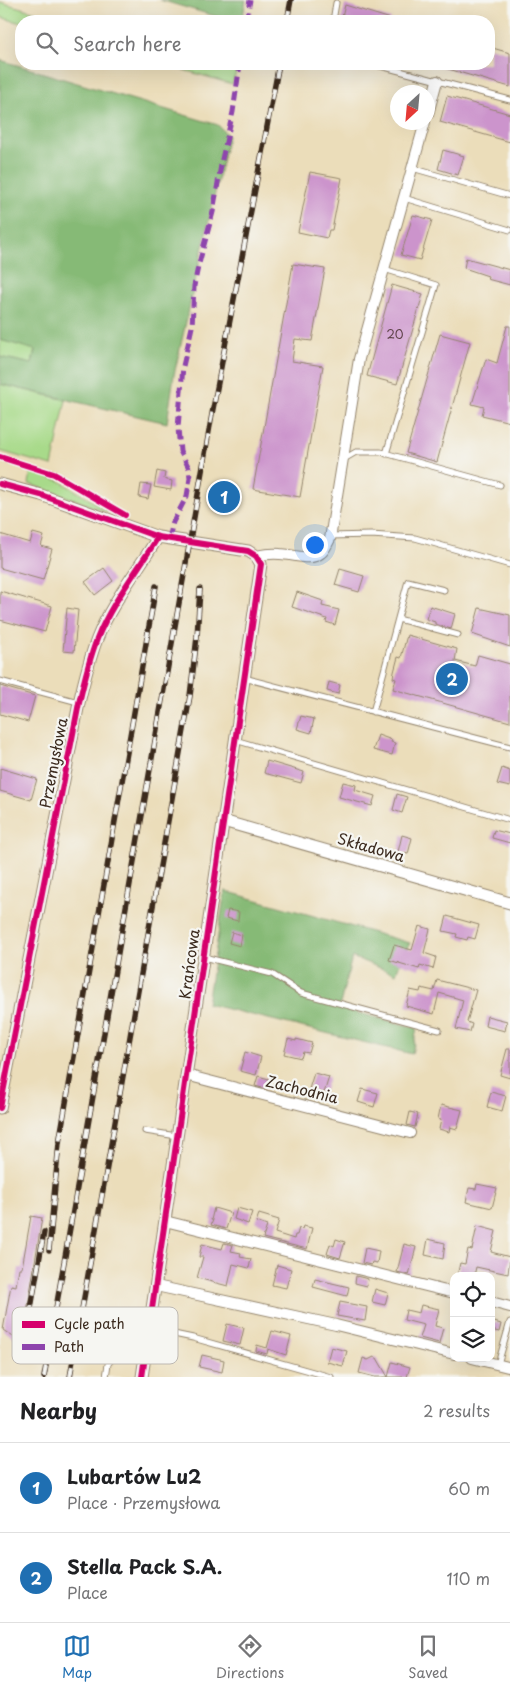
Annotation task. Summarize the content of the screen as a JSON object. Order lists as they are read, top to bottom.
{
  "streets": {
    "street": [
      "Przemysłowa",
      "Składowa",
      "Krańcowa",
      "Zachodnia"
    ]
  },
  "crossings": [
    ["Składowa", "Krańcowa"],
    ["Krańcowa", "Zachodnia"]
  ],
  "house_numbers": ["20"],
  "legend": ["Cycle path", "Path"],
  "north": "bottom left",
  "page": {
    "search": "Search here",
    "pins": ["1", "2"],
    "heading": ["Nearby", "2 results"],
    "list": [
      {
        "mark": "1",
        "name": "Lubartów Lu2",
        "note": "Place · Przemysłowa",
        "value": "60 m"
      },
      {
        "mark": "2",
        "name": "Stella Pack S.A.",
        "note": "Place",
        "value": "110 m"
      }
    ],
    "nav": ["Map", "Directions", "Saved"]
  }
}
